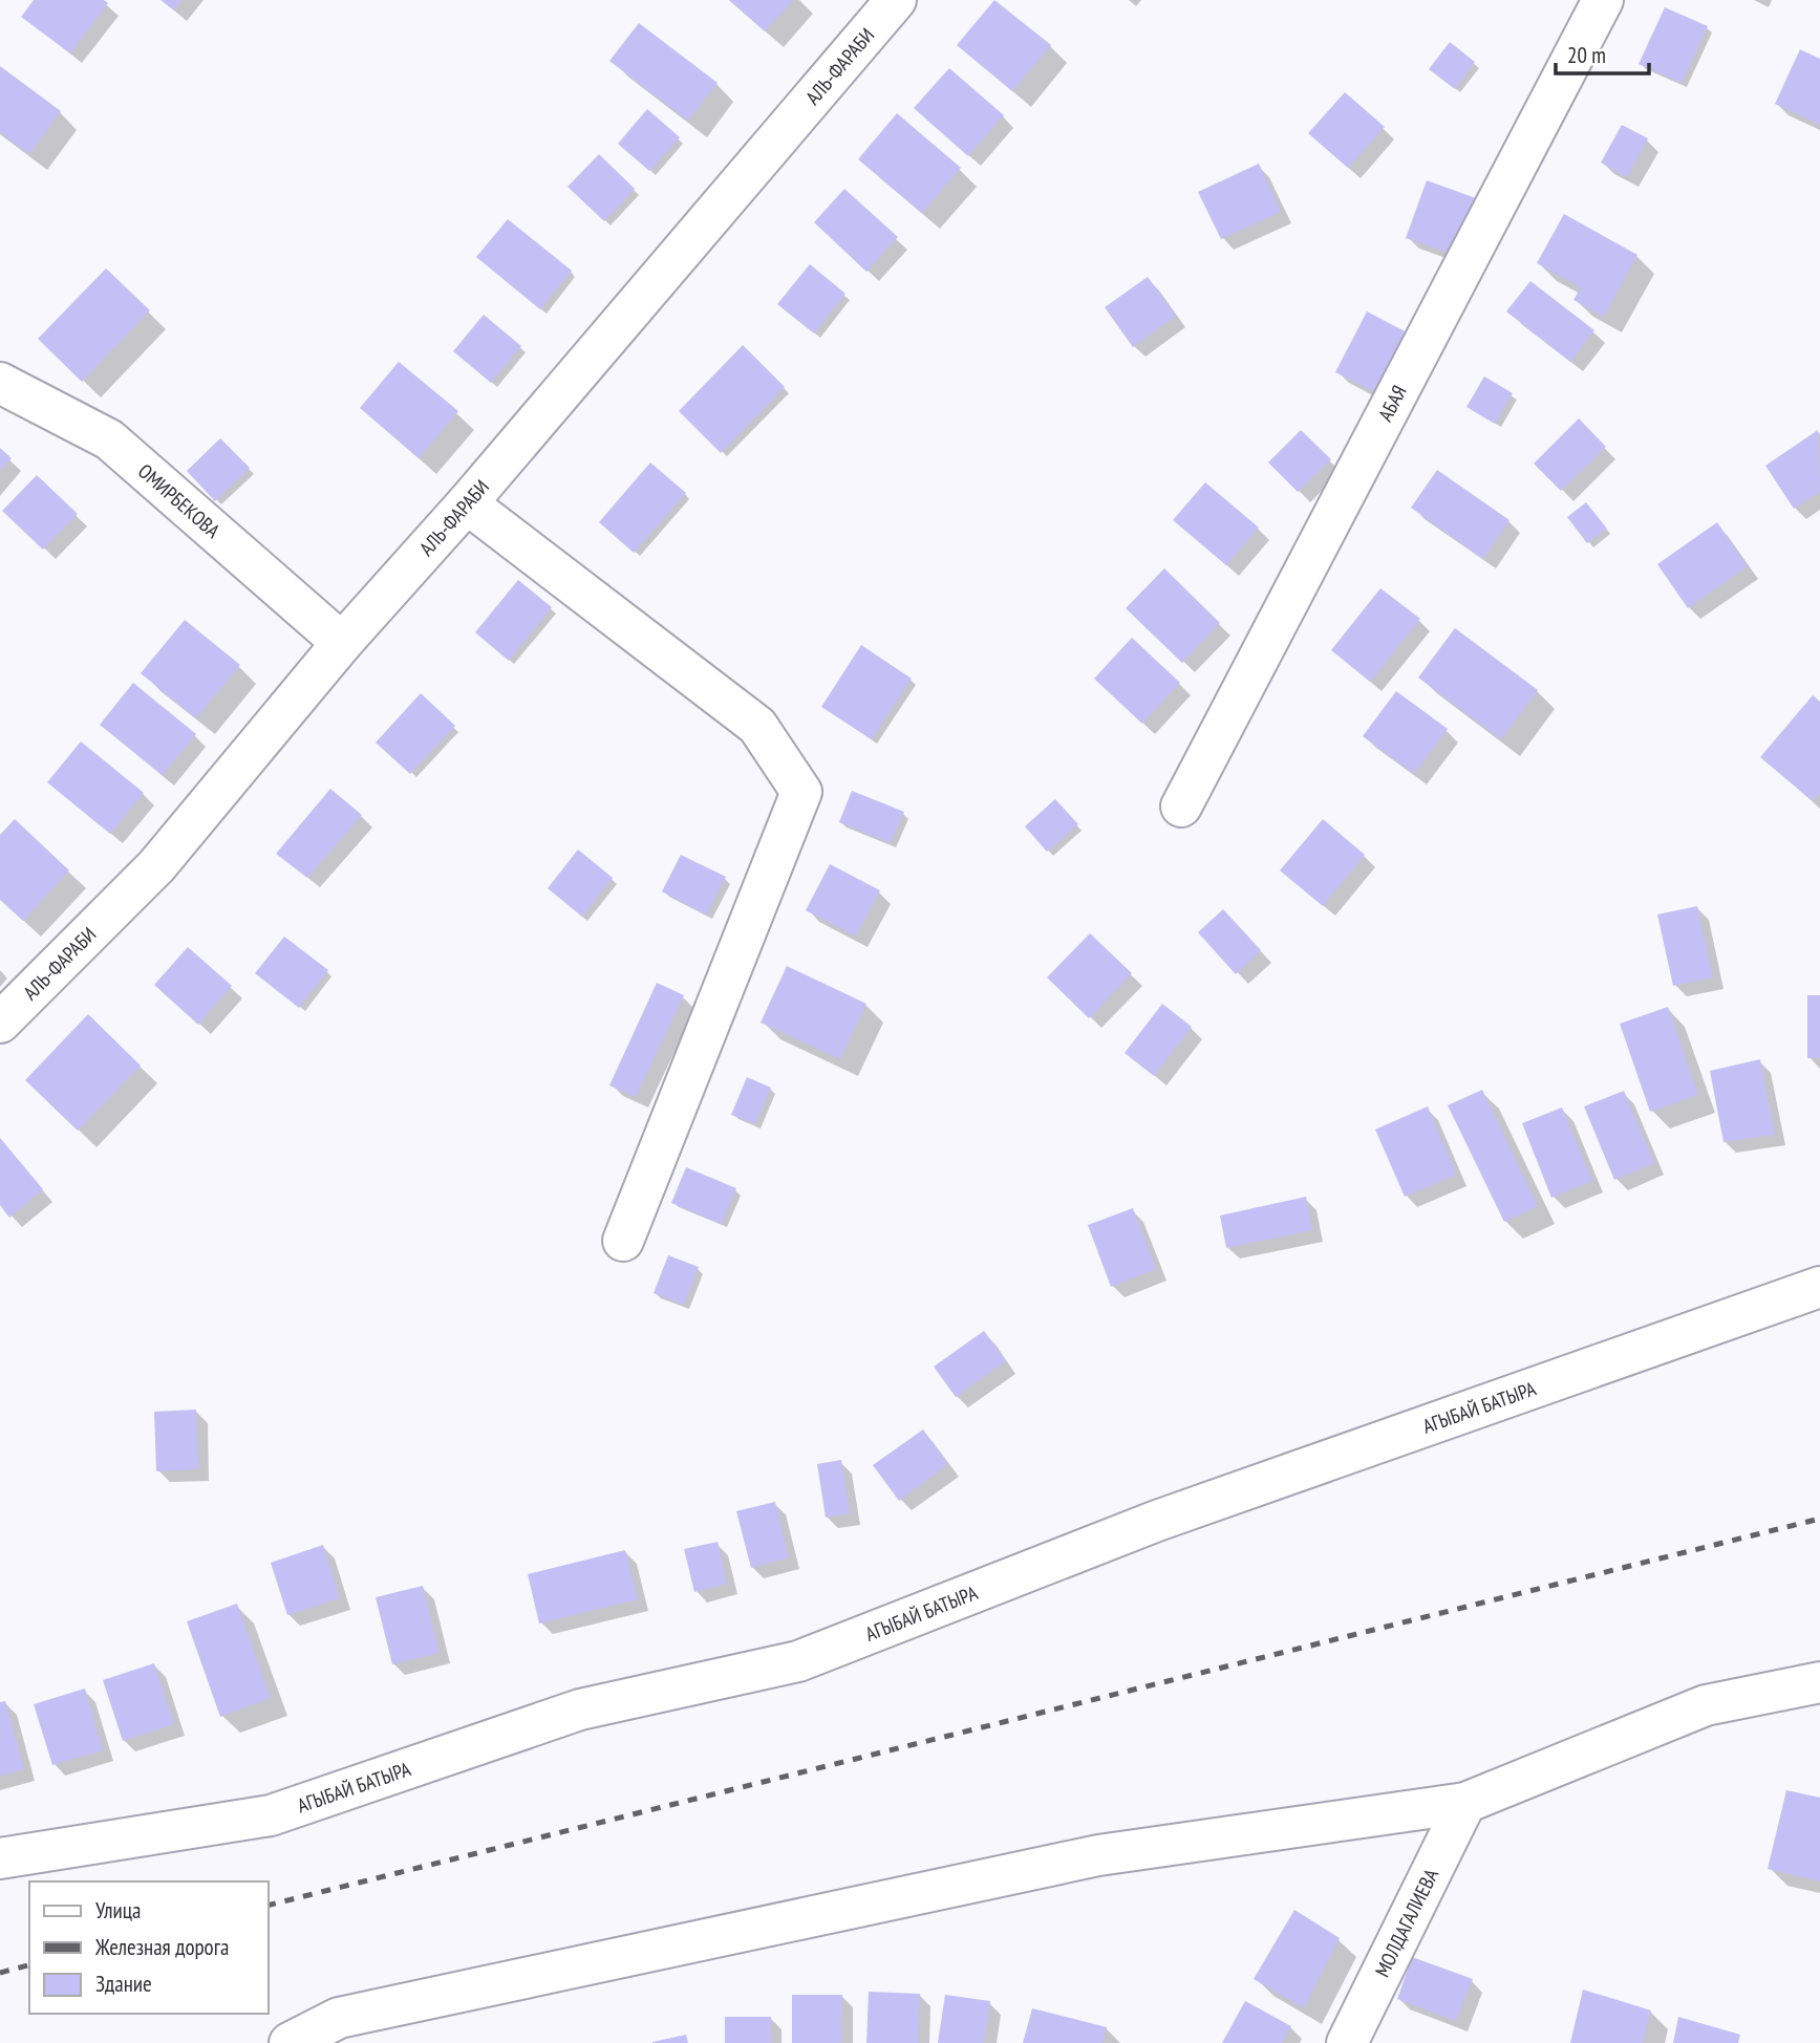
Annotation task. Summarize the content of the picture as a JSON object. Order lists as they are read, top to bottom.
{
  "streets": {
    "street": [
      "АЛЬ-ФАРАБИ",
      "АБАЯ",
      "ОМИРБЕКОВА",
      "АГЫБАЙ БАТЫРА",
      "МОЛДАГАЛИЕВА"
    ]
  },
  "crossings": [
    ["АЛЬ-ФАРАБИ", "ОМИРБЕКОВА"]
  ],
  "legend": ["Улица", "Железная дорога", "Здание"],
  "scale_bar": "20 m"
}
